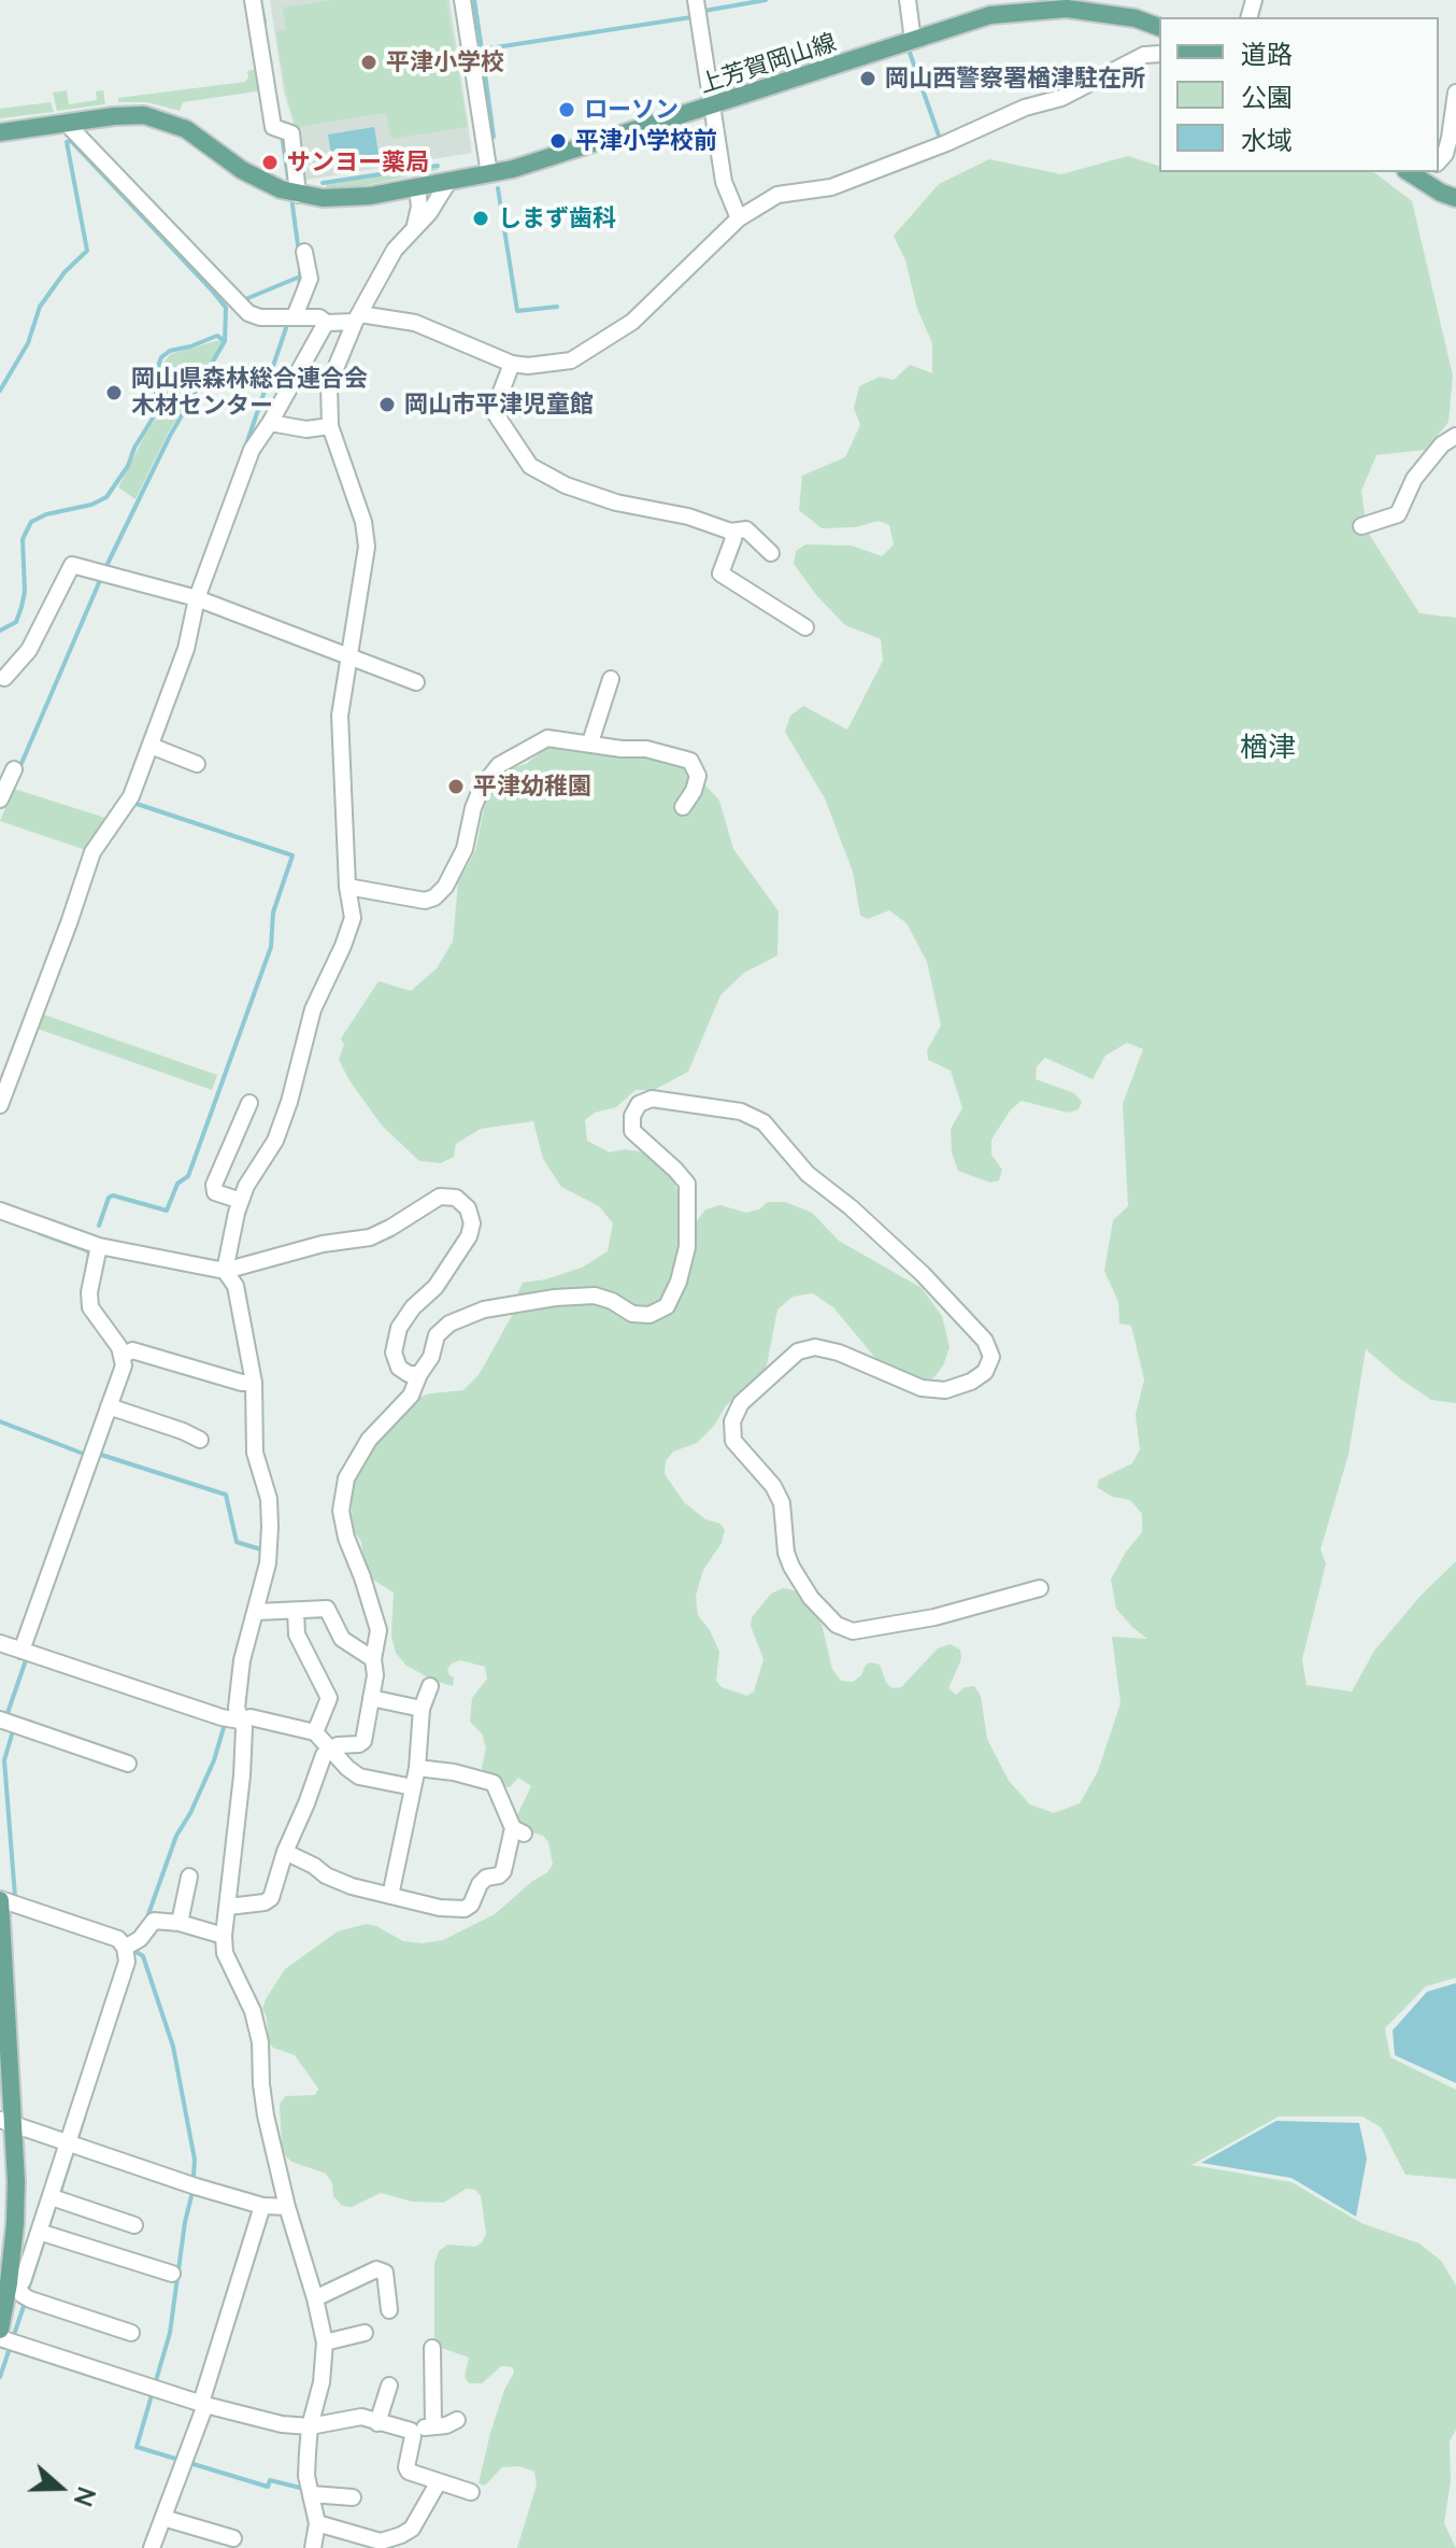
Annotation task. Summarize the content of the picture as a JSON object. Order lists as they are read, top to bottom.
{
  "streets": {
    "main road": ["上芳賀岡山線"]
  },
  "districts": ["楢津"],
  "places": [
    "平津小学校",
    "岡山西警察署楢津駐在所",
    "ローソン",
    "平津小学校前",
    "サンヨー薬局",
    "しまず歯科",
    "岡山県森林総合連合会 木材センター",
    "岡山市平津児童館",
    "平津幼稚園"
  ],
  "legend": ["道路", "公園", "水域"],
  "north": "right"
}
